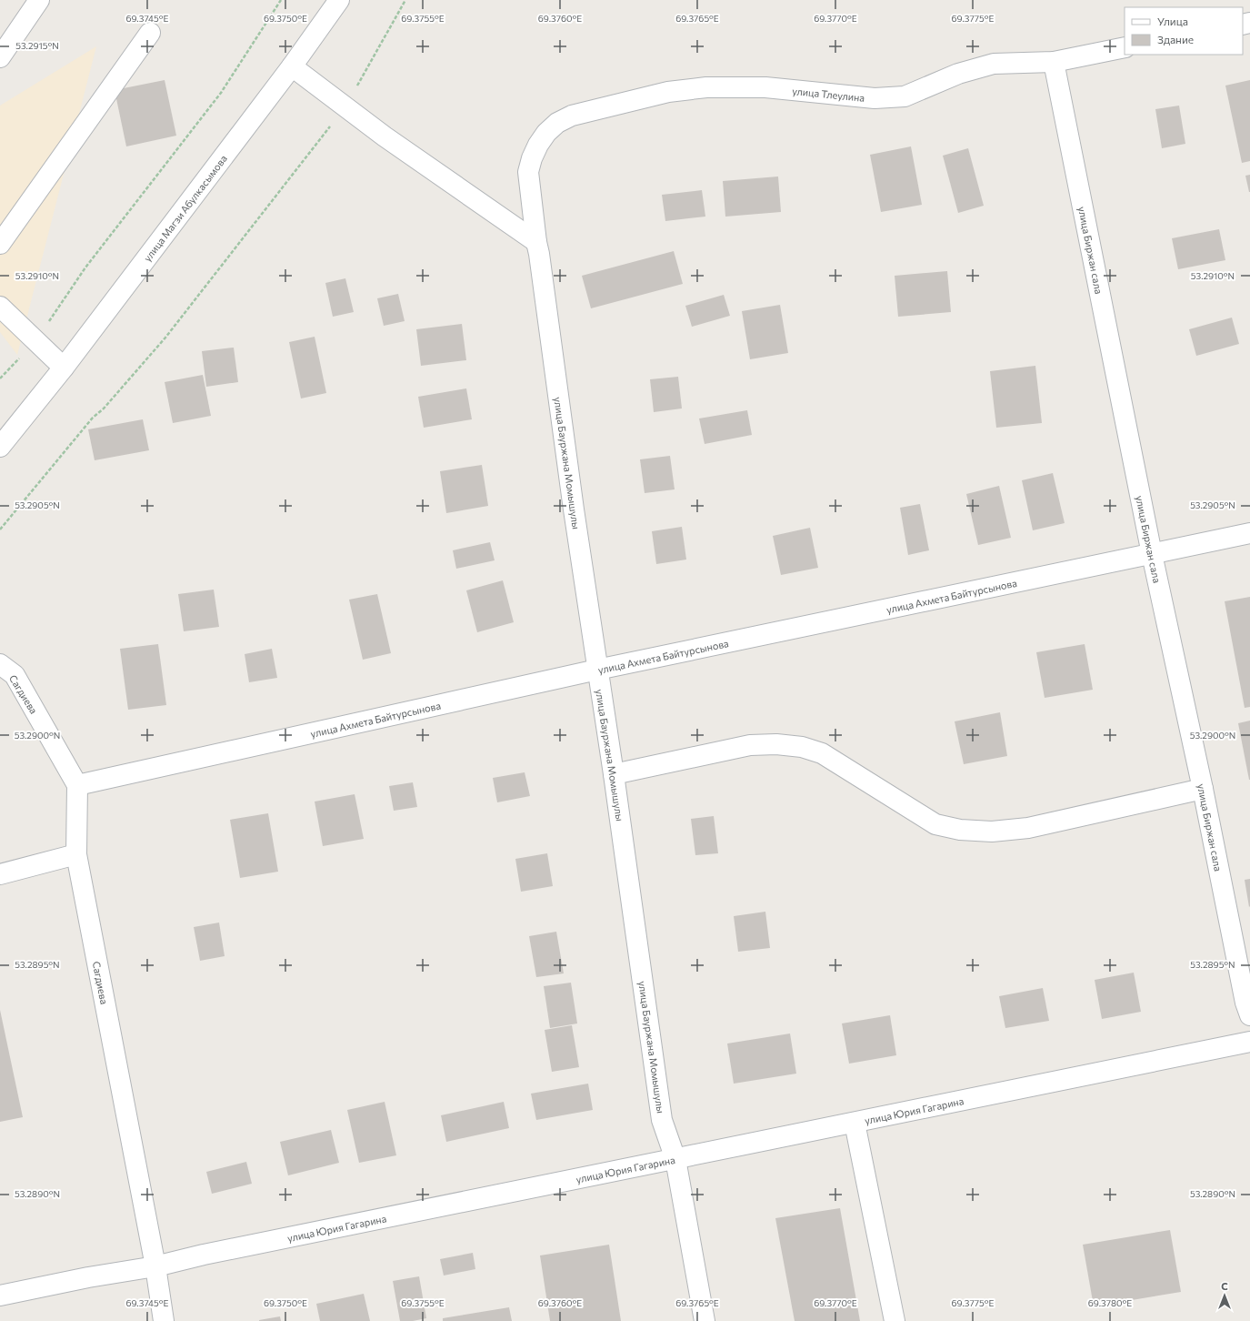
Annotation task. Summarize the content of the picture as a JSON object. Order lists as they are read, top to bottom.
{
  "streets": {
    "street": [
      "улица Тлеулина",
      "улица Магзи Абулкасымова",
      "улица Биржан сала",
      "улица Бауржана Момышулы",
      "улица Ахмета Байтурсынова",
      "Сагдиева",
      "улица Юрия Гагарина"
    ]
  },
  "crossings": [
    ["улица Тлеулина", "улица Биржан сала"],
    ["улица Тлеулина", "улица Бауржана Момышулы"],
    ["улица Биржан сала", "улица Ахмета Байтурсынова"],
    ["улица Бауржана Момышулы", "улица Ахмета Байтурсынова"],
    ["улица Бауржана Момышулы", "улица Юрия Гагарина"],
    ["улица Ахмета Байтурсынова", "Сагдиева"],
    ["Сагдиева", "улица Юрия Гагарина"]
  ],
  "legend": ["Улица", "Здание"],
  "north": "top",
  "coordinates": [
    "69.3745°E",
    "69.3750°E",
    "69.3755°E",
    "69.3760°E",
    "69.3765°E",
    "69.3770°E",
    "69.3775°E",
    "53.2915°N",
    "53.2910°N",
    "53.2905°N",
    "53.2900°N",
    "53.2895°N",
    "53.2890°N",
    "69.3780°E"
  ]
}
